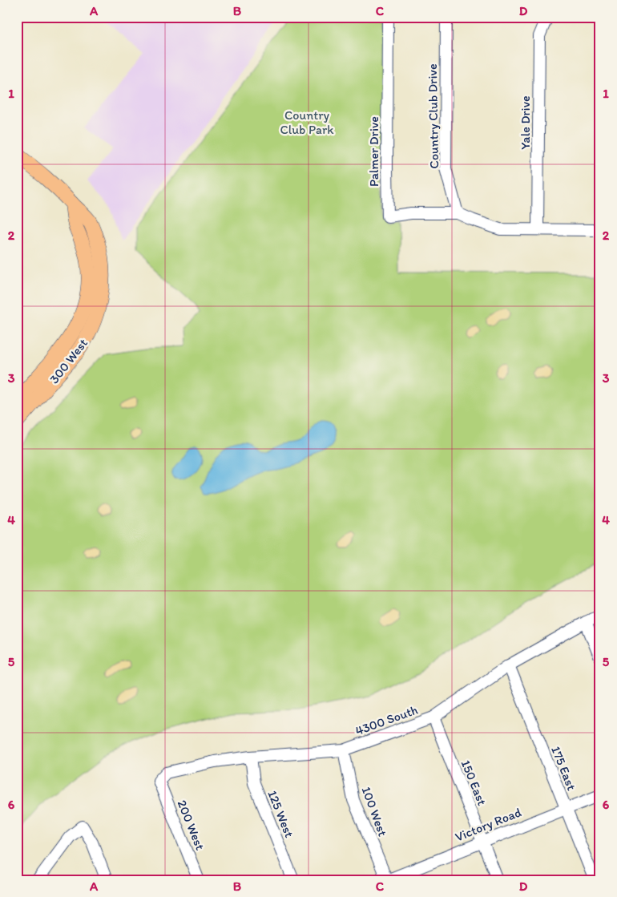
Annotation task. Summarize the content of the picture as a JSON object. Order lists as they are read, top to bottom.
{
  "streets": {
    "main road": ["300 West"],
    "street": [
      "Country Club Drive",
      "Yale Drive",
      "Palmer Drive",
      "4300 South",
      "175 East",
      "150 East",
      "100 West",
      "125 West",
      "Victory Road",
      "200 West"
    ]
  },
  "crossings": [
    ["Country Club Drive", "Palmer Drive"],
    ["4300 South", "175 East"],
    ["4300 South", "150 East"],
    ["4300 South", "100 West"],
    ["4300 South", "125 West"],
    ["4300 South", "200 West"],
    ["175 East", "Victory Road"],
    ["150 East", "Victory Road"],
    ["100 West", "Victory Road"]
  ],
  "parks": ["Country Club Park"],
  "grid": {
    "columns": [
      "A",
      "B",
      "C",
      "D"
    ],
    "rows": [
      "1",
      "2",
      "3",
      "4",
      "5",
      "6"
    ]
  }
}
